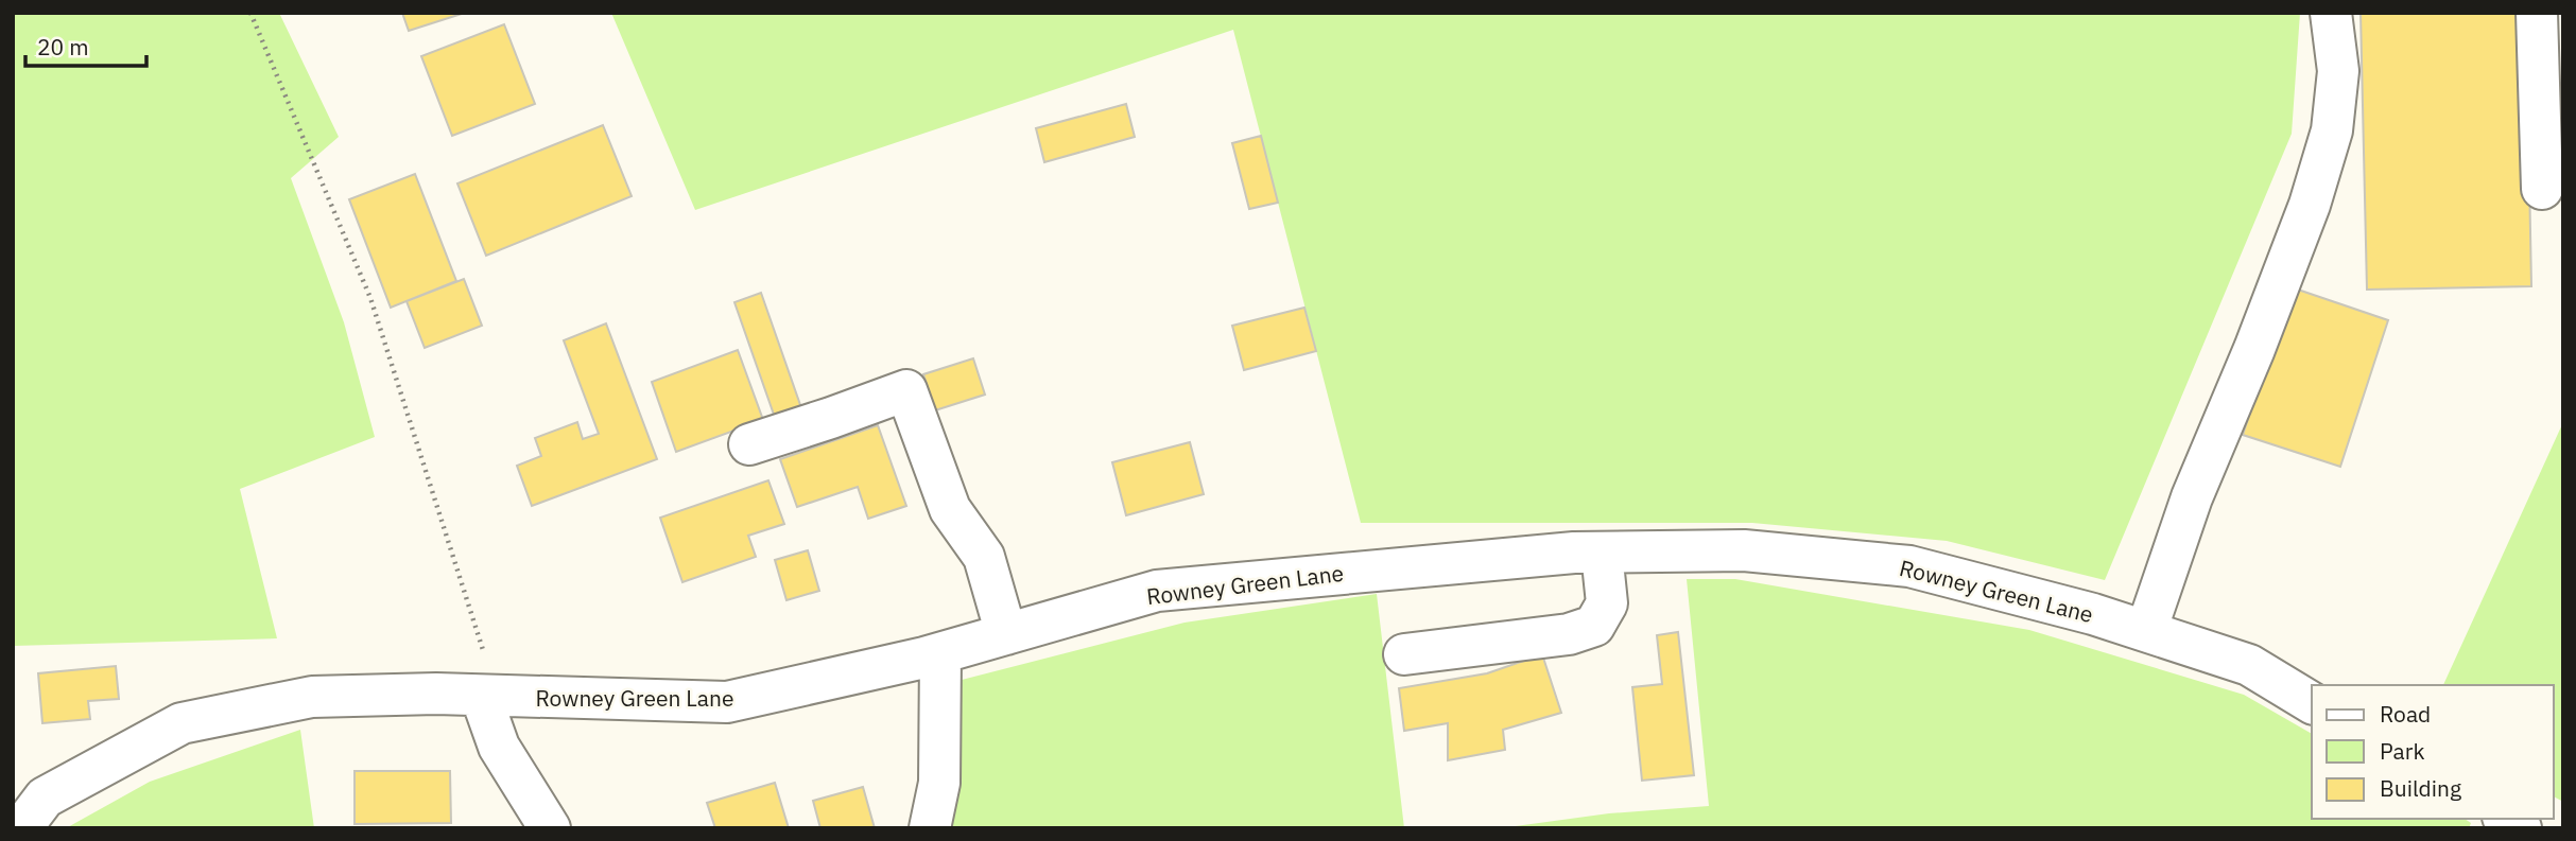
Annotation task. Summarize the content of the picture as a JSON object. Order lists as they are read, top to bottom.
{
  "streets": {
    "street": ["Rowney Green Lane"]
  },
  "legend": ["Road", "Park", "Building"],
  "scale_bar": "20 m"
}
